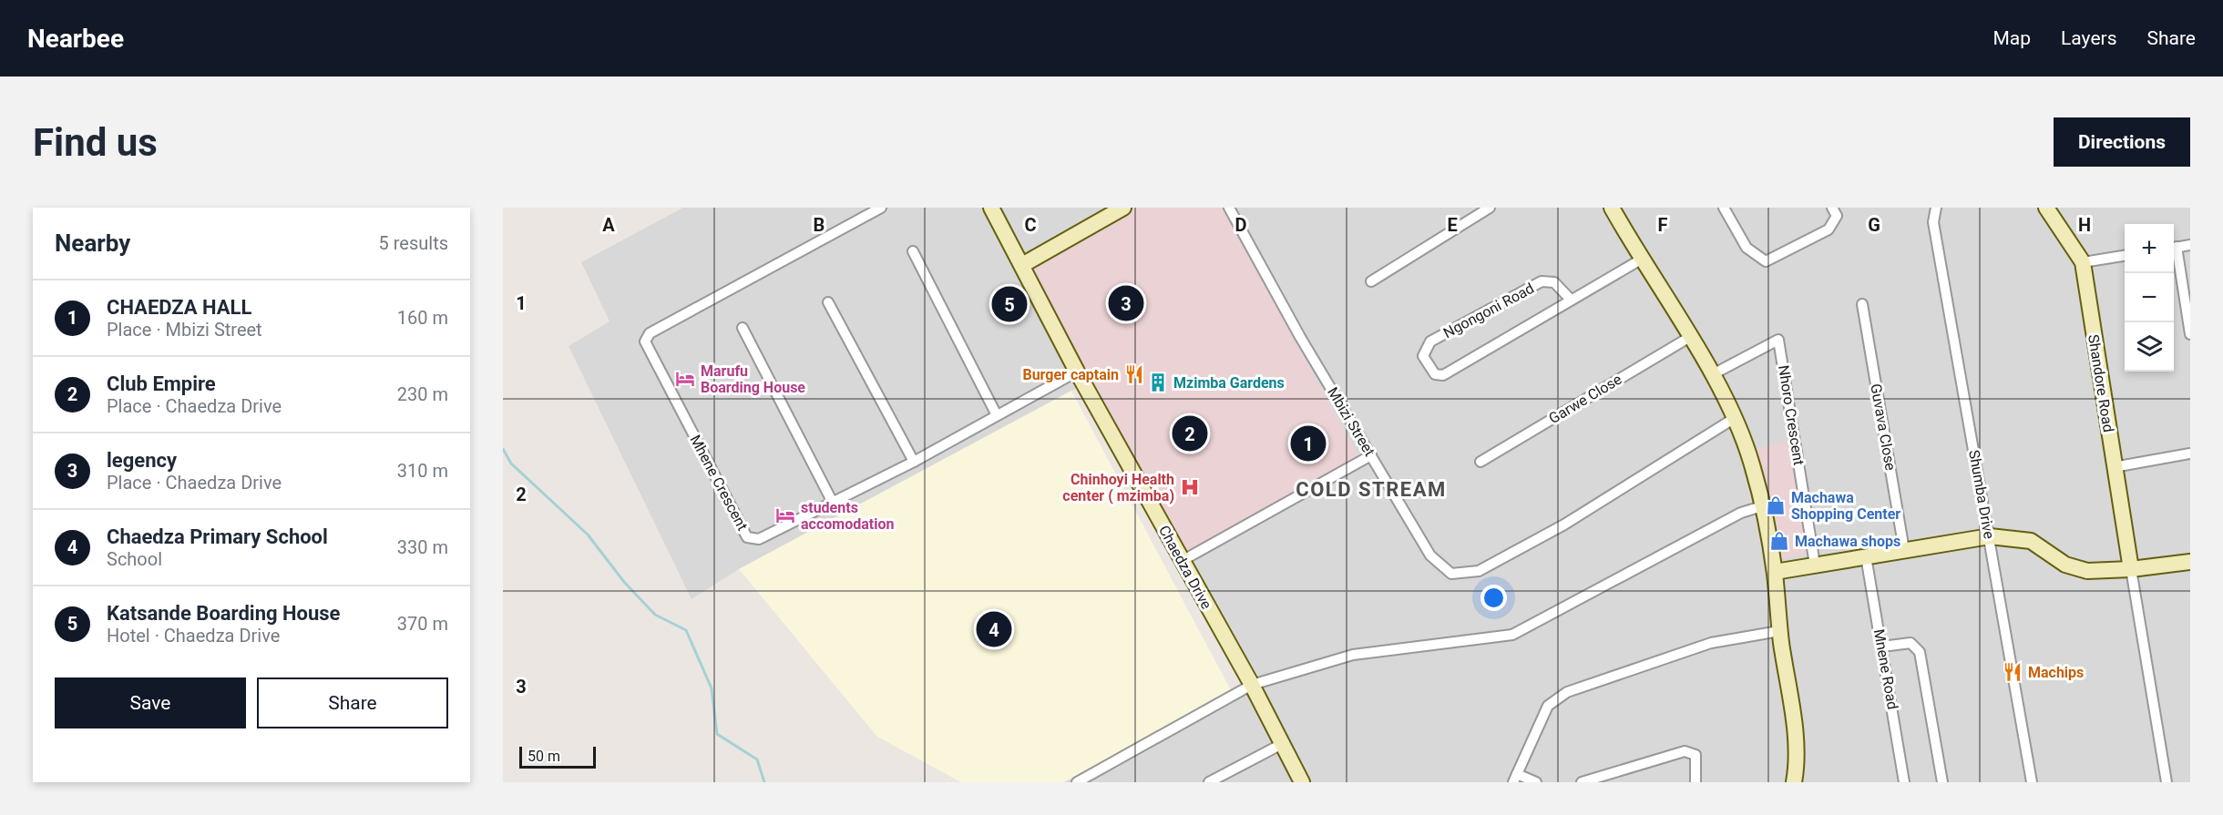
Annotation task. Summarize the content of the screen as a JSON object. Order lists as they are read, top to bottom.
{
  "streets": {
    "street": [
      "Ngongoni Road",
      "Shandore Road",
      "Garwe Close",
      "Nhoro Crescent",
      "Mbizi Street",
      "Guvava Close",
      "Mhene Crescent",
      "Shumba Drive",
      "Chaedza Drive",
      "Mnene Road"
    ]
  },
  "crossings": [
    ["Mhene Crescent", "Chaedza Drive"]
  ],
  "districts": ["COLD STREAM"],
  "places": {
    "restaurant": ["Burger captain", "Machips"],
    "hotel": ["Marufu Boarding House", "students accomodation"],
    "building": ["Mzimba Gardens"],
    "hospital": ["Chinhoyi Health center ( mzimba)"],
    "shop": ["Machawa Shopping Center", "Machawa shops"]
  },
  "scale_bar": "50 m",
  "page": {
    "header": "Nearbee",
    "nav": ["Map", "Layers", "Share"],
    "buttons": [
      "Directions",
      ["Save", "Share"]
    ],
    "title": "Find us",
    "heading": ["Nearby", "5 results"],
    "map_buttons": ["+", "−"],
    "list": [
      {
        "mark": "1",
        "name": "CHAEDZA HALL",
        "note": "Place · Mbizi Street",
        "value": "160 m"
      },
      {
        "mark": "2",
        "name": "Club Empire",
        "note": "Place · Chaedza Drive",
        "value": "230 m"
      },
      {
        "mark": "3",
        "name": "legency",
        "note": "Place · Chaedza Drive",
        "value": "310 m"
      },
      {
        "mark": "4",
        "name": "Chaedza Primary School",
        "note": "School",
        "value": "330 m"
      },
      {
        "mark": "5",
        "name": "Katsande Boarding House",
        "note": "Hotel · Chaedza Drive",
        "value": "370 m"
      }
    ],
    "pins": [
      "3",
      "5",
      "2",
      "1",
      "4"
    ],
    "scale": "50 m"
  },
  "grid": {
    "columns": [
      "A",
      "B",
      "C",
      "D",
      "E",
      "F",
      "G",
      "H"
    ],
    "rows": ["1", "2", "3"]
  }
}
